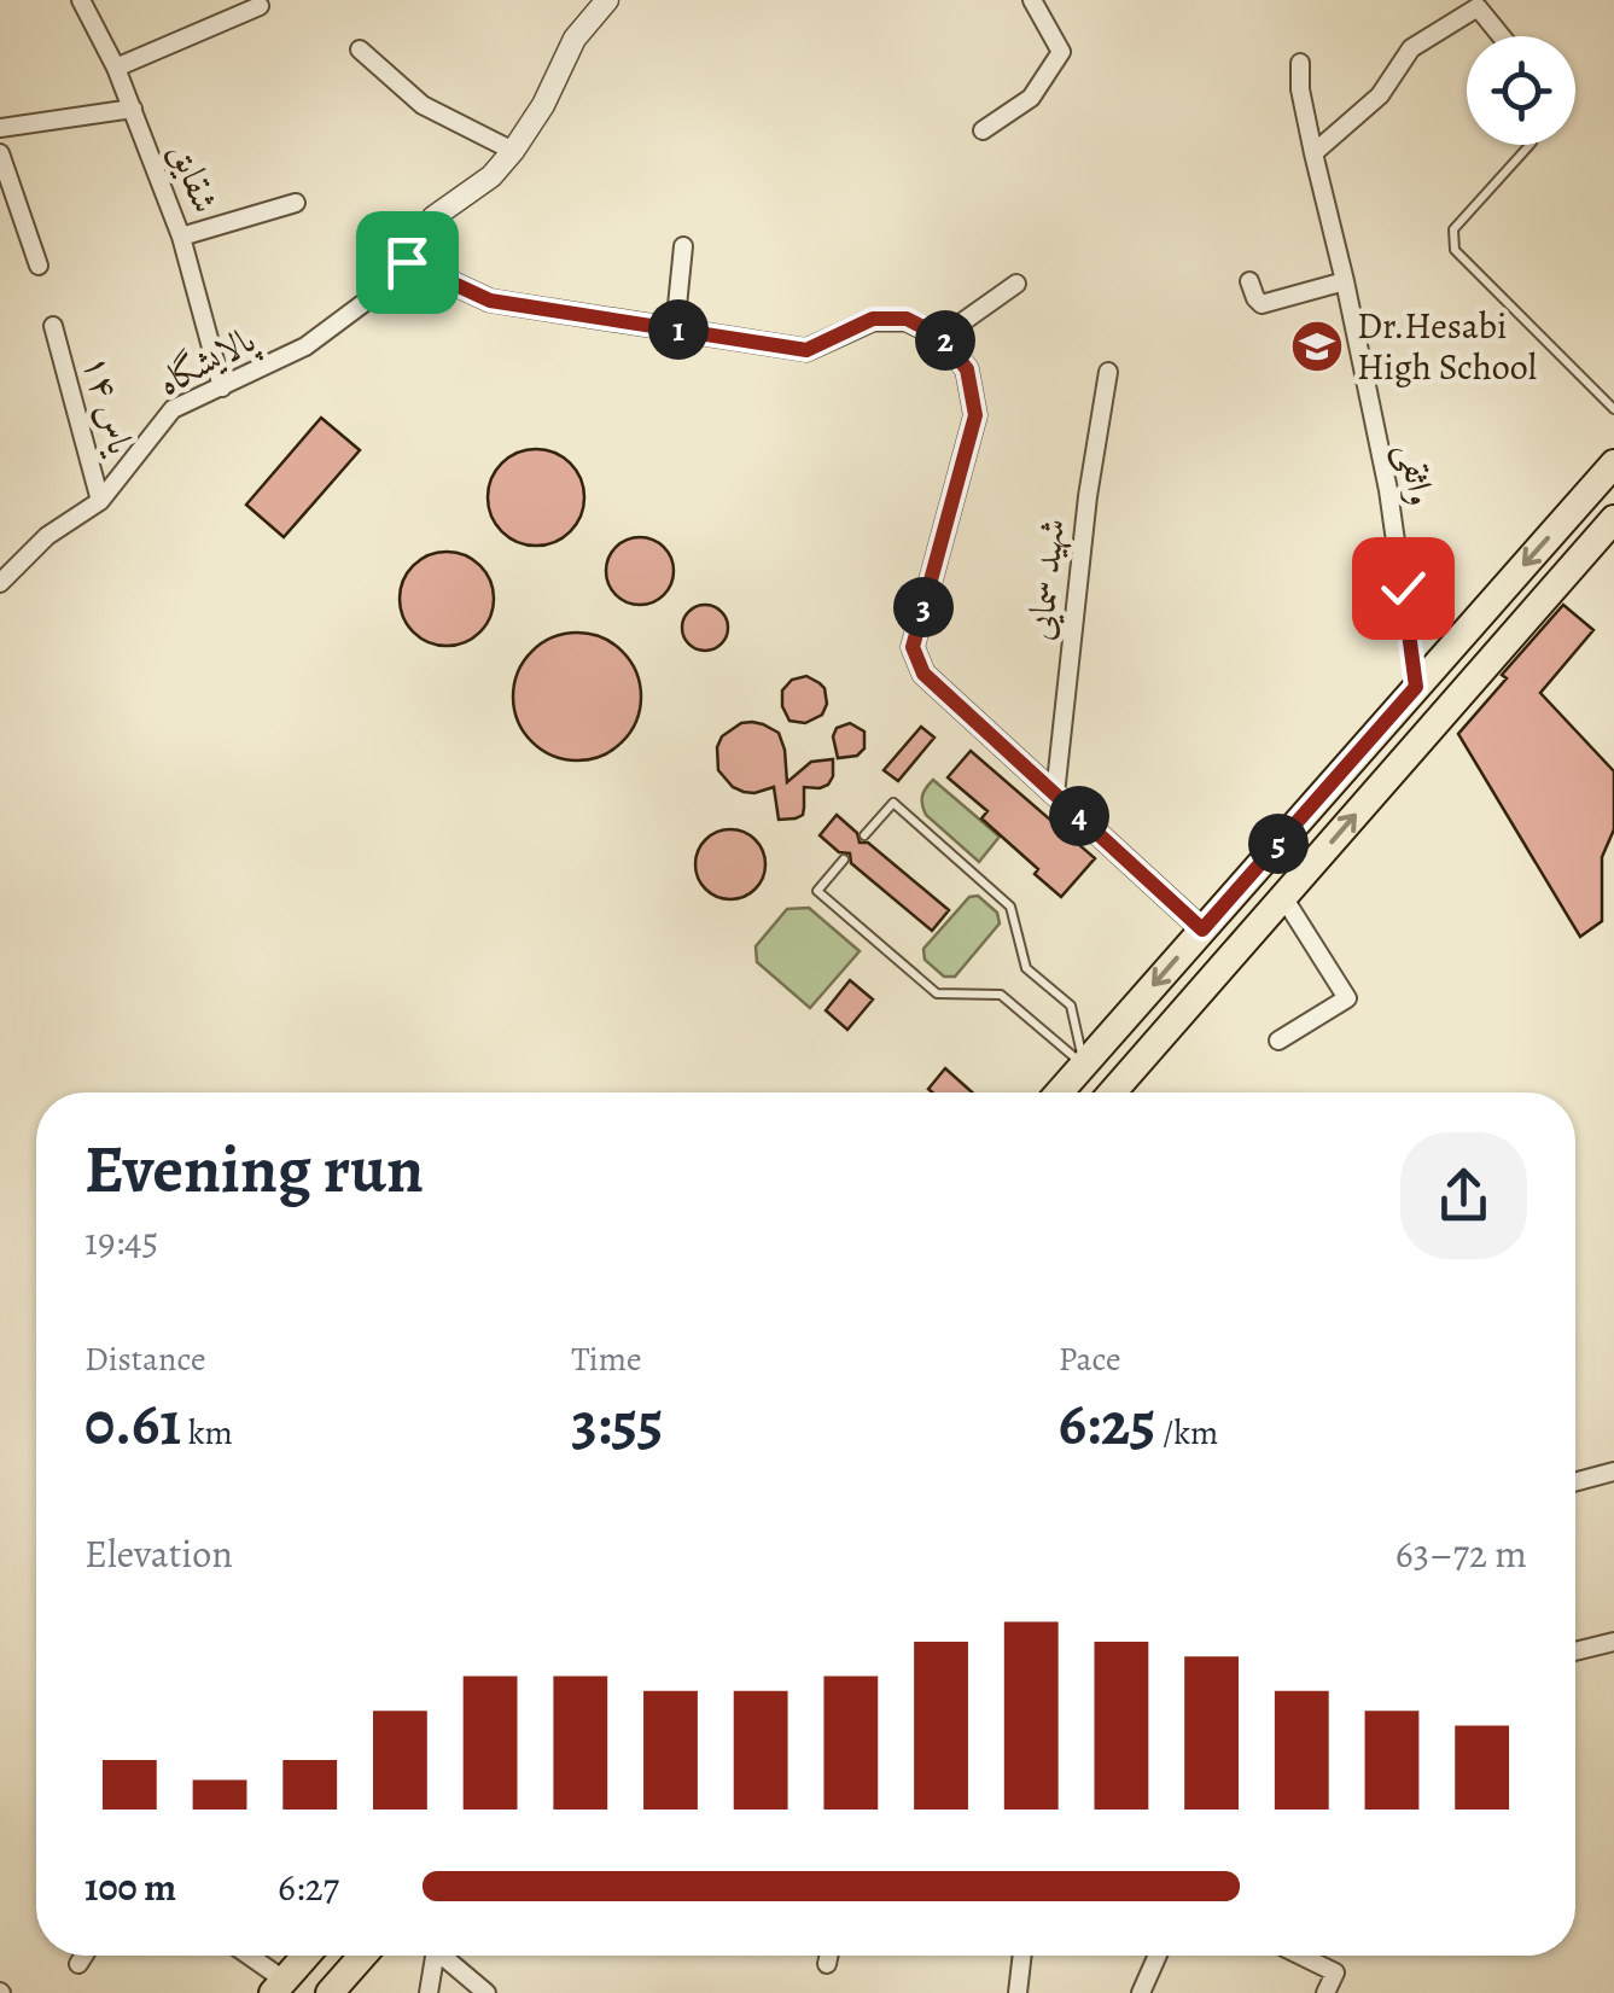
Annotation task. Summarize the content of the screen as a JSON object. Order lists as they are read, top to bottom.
{
  "streets": {
    "street": [
      "شقایق",
      "پالایشگاه",
      "یاس ۱۴",
      "واثقی",
      "شهید سمایی"
    ]
  },
  "crossings": [
    ["شقایق", "پالایشگاه"],
    ["پالایشگاه", "یاس ۱۴"]
  ],
  "places": {
    "school or university": ["Dr.Hesabi High School"]
  },
  "page": {
    "pins": [
      "1",
      "2",
      "3",
      "4",
      "5"
    ],
    "heading": ["Evening run", "19:45"],
    "stats": [
      ["Distance", "0.61 km"],
      ["Time", "3:55"],
      ["Pace", "6:25 /km"]
    ],
    "chart": ["Elevation", "63–72 m"],
    "list": [
      {
        "name": "100 m",
        "note": "6:27"
      }
    ]
  }
}
